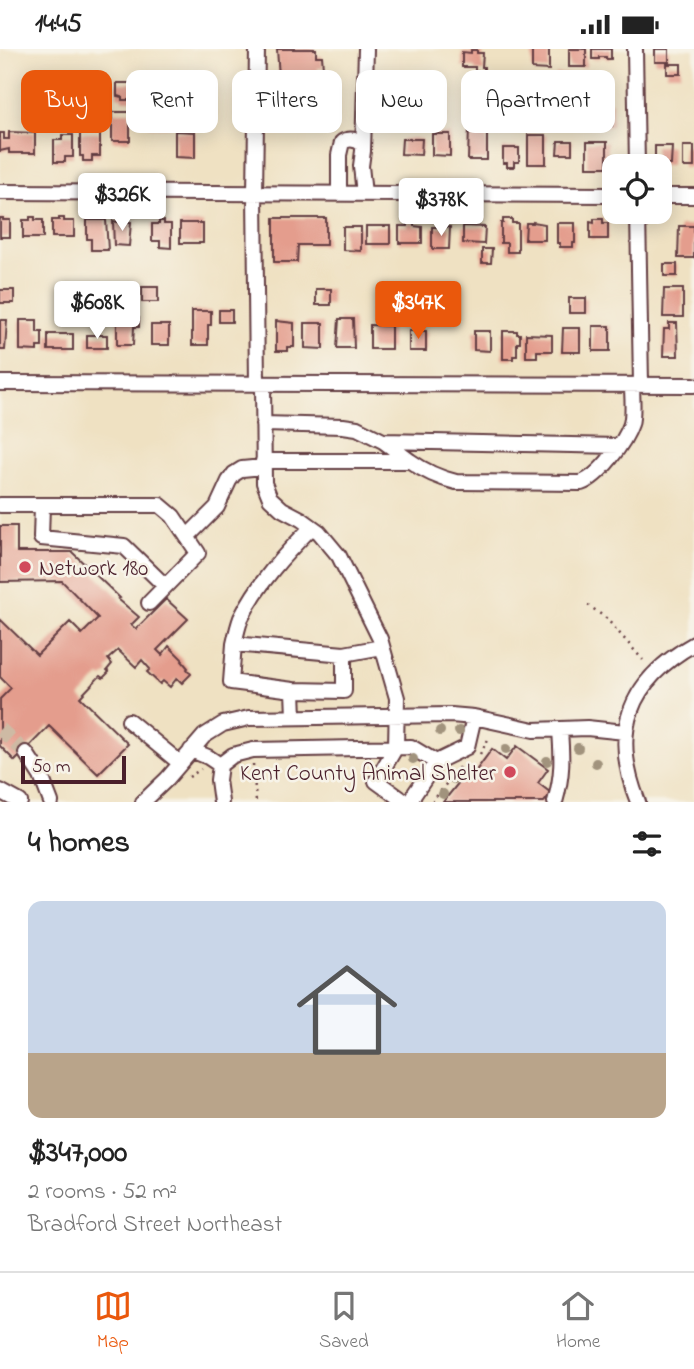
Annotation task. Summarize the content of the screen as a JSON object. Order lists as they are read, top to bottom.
{
  "places": ["Network 180", "Kent County Animal Shelter"],
  "scale_bar": "50 m",
  "page": {
    "status": "14:45",
    "chip": [
      "Buy",
      "Rent",
      "Filters",
      "New",
      "Apartment"
    ],
    "price": [
      "$326K",
      "$378K",
      "$608K",
      "$347K"
    ],
    "scale": "50 m",
    "heading": "4 homes",
    "list": [
      {
        "name": "$347,000",
        "note": "2 rooms · 52 m² · Bradford Street Northeast"
      }
    ],
    "tabs": ["Map", "Saved", "Home"]
  }
}
